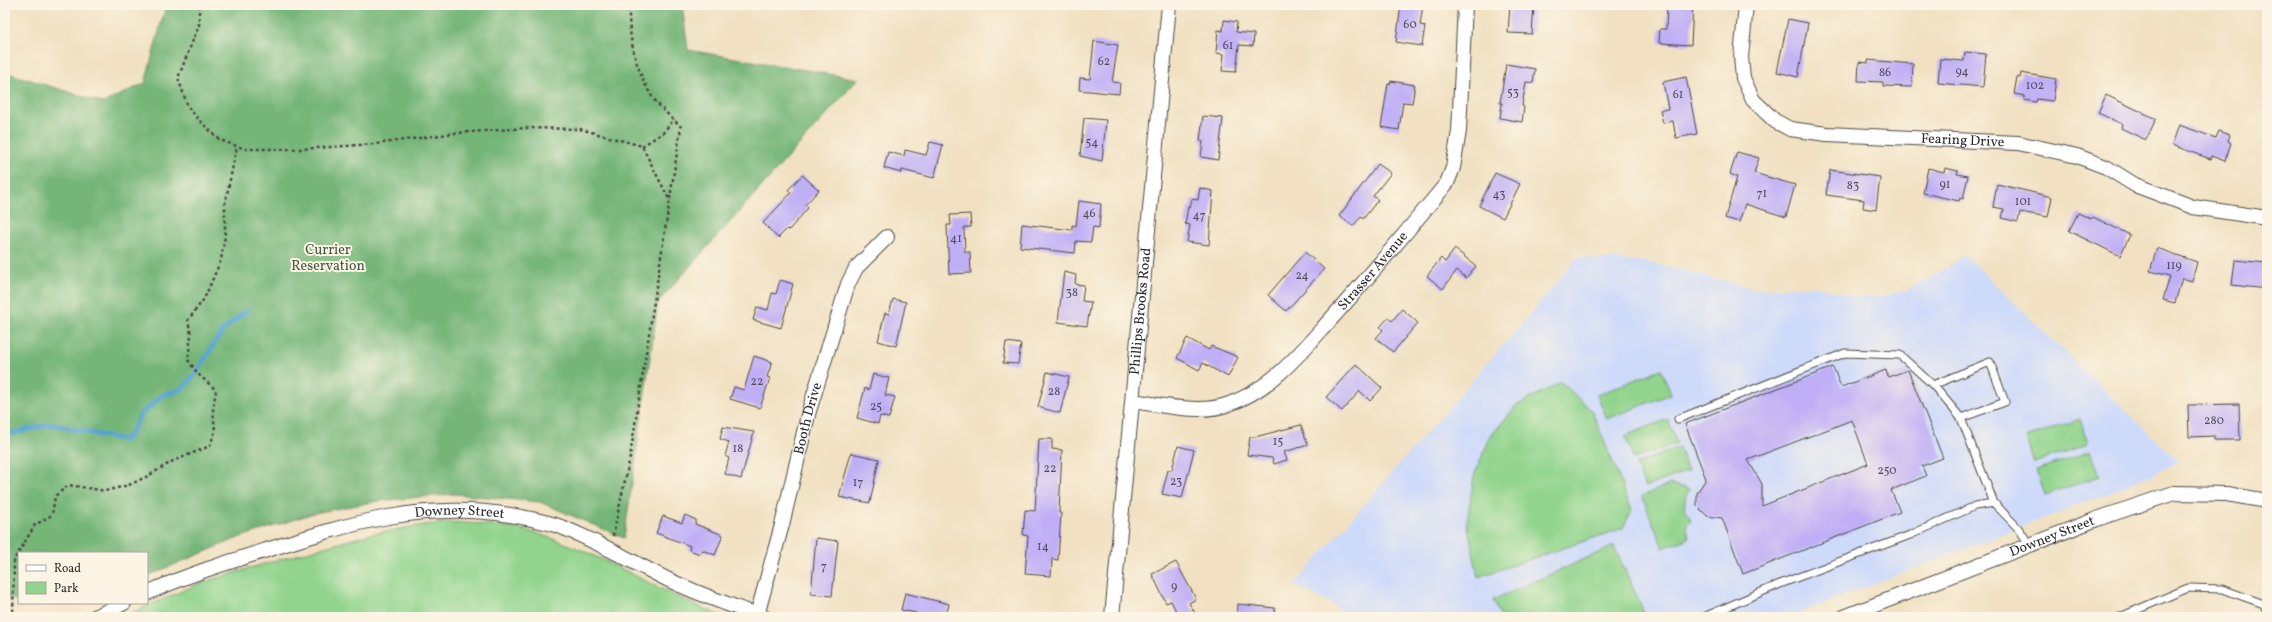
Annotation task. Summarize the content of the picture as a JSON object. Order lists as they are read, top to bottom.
{
  "streets": {
    "street": [
      "Fearing Drive",
      "Strasser Avenue",
      "Phillips Brooks Road",
      "Booth Drive",
      "Downey Street"
    ]
  },
  "crossings": [
    ["Strasser Avenue", "Phillips Brooks Road"],
    ["Booth Drive", "Downey Street"]
  ],
  "parks": ["Currier Reservation"],
  "house_numbers": [
    "60",
    "61",
    "62",
    "94",
    "86",
    "102",
    "53",
    "61",
    "54",
    "91",
    "83",
    "71",
    "43",
    "101",
    "46",
    "47",
    "41",
    "119",
    "24",
    "38",
    "22",
    "28",
    "25",
    "280",
    "15",
    "18",
    "22",
    "250",
    "23",
    "17",
    "14",
    "7",
    "9"
  ],
  "legend": ["Road", "Park"]
}
